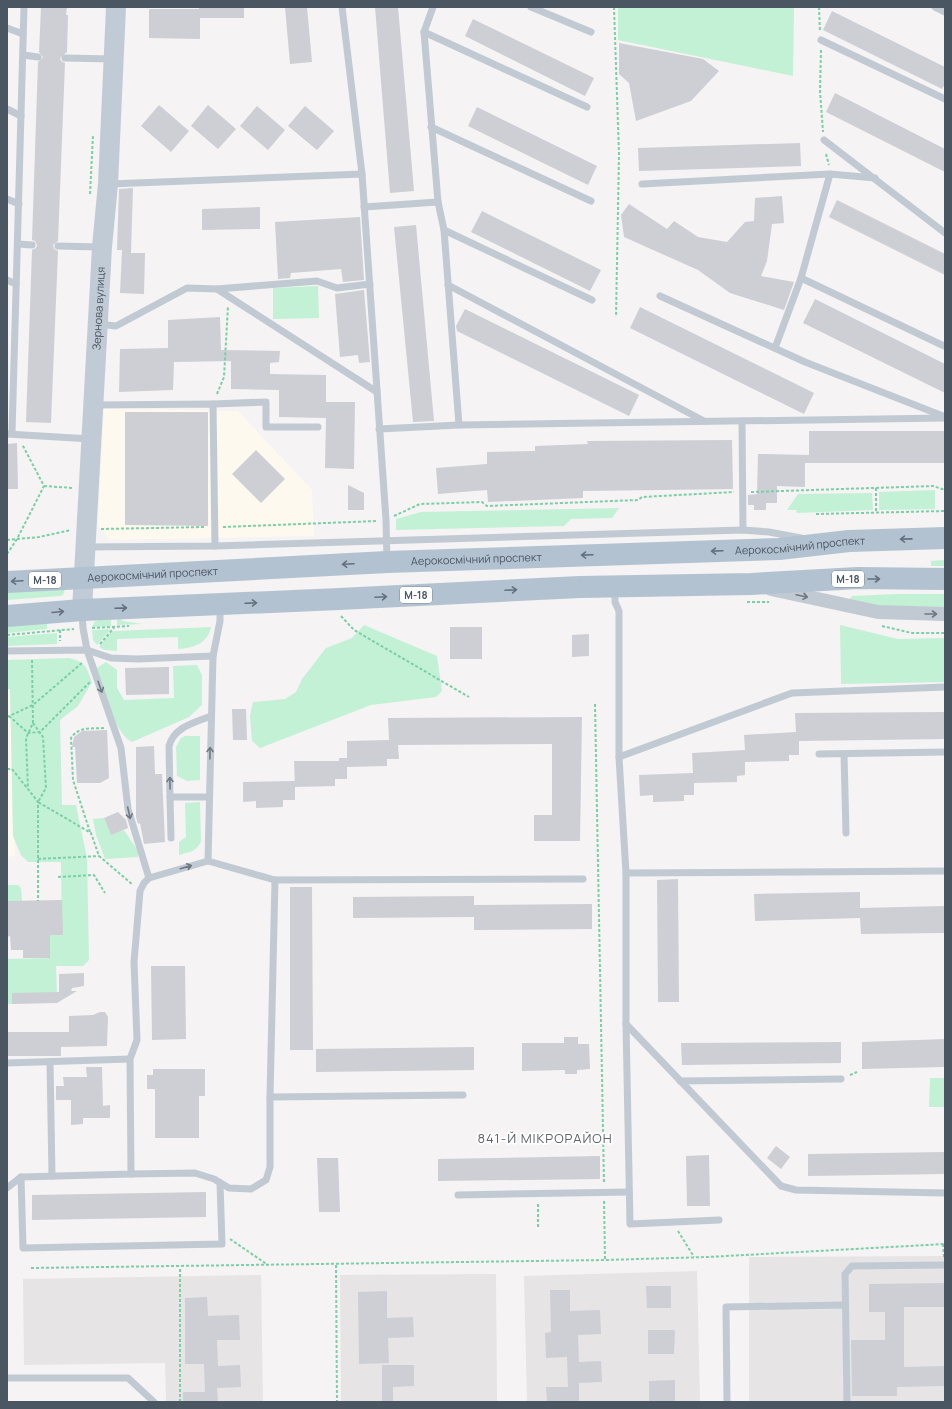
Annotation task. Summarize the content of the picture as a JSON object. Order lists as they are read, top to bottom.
{
  "streets": {
    "main road": ["Аерокосмічний проспект", "М-18"],
    "street": ["Зернова вулиця"]
  },
  "crossings": [
    ["Зернова вулиця", "Аерокосмічний проспект"],
    ["Зернова вулиця", "М-18"]
  ],
  "districts": ["841-Й МІКРОРАЙОН"]
}
